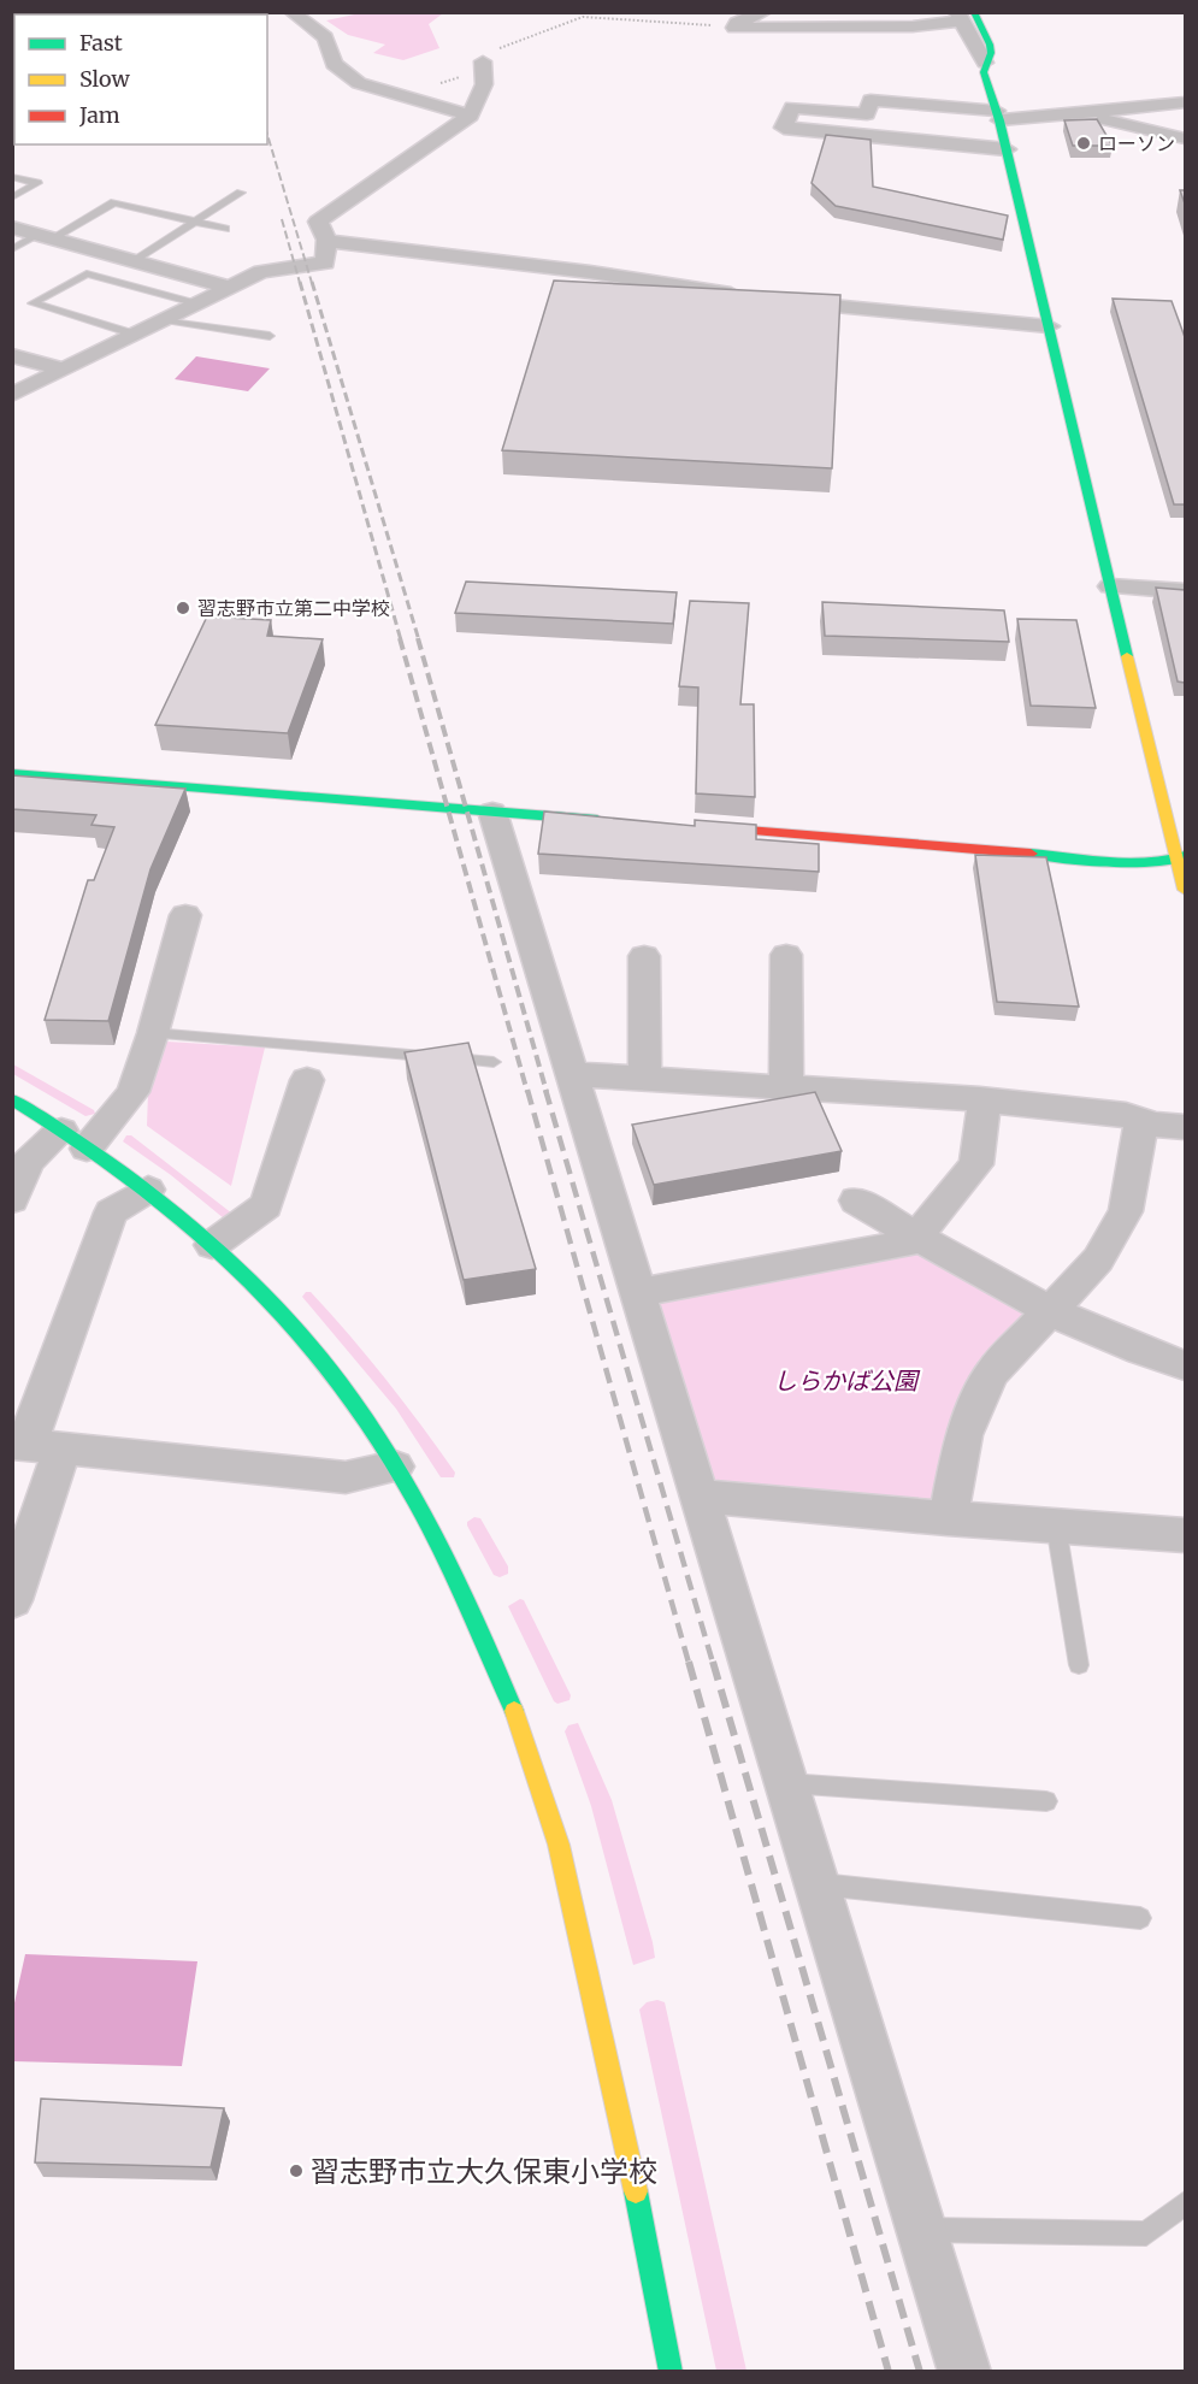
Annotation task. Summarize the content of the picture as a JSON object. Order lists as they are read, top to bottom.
{
  "parks": ["しらかば公園"],
  "places": ["ローソン", "習志野市立第二中学校", "習志野市立大久保東小学校"],
  "legend": ["Fast", "Slow", "Jam"]
}
